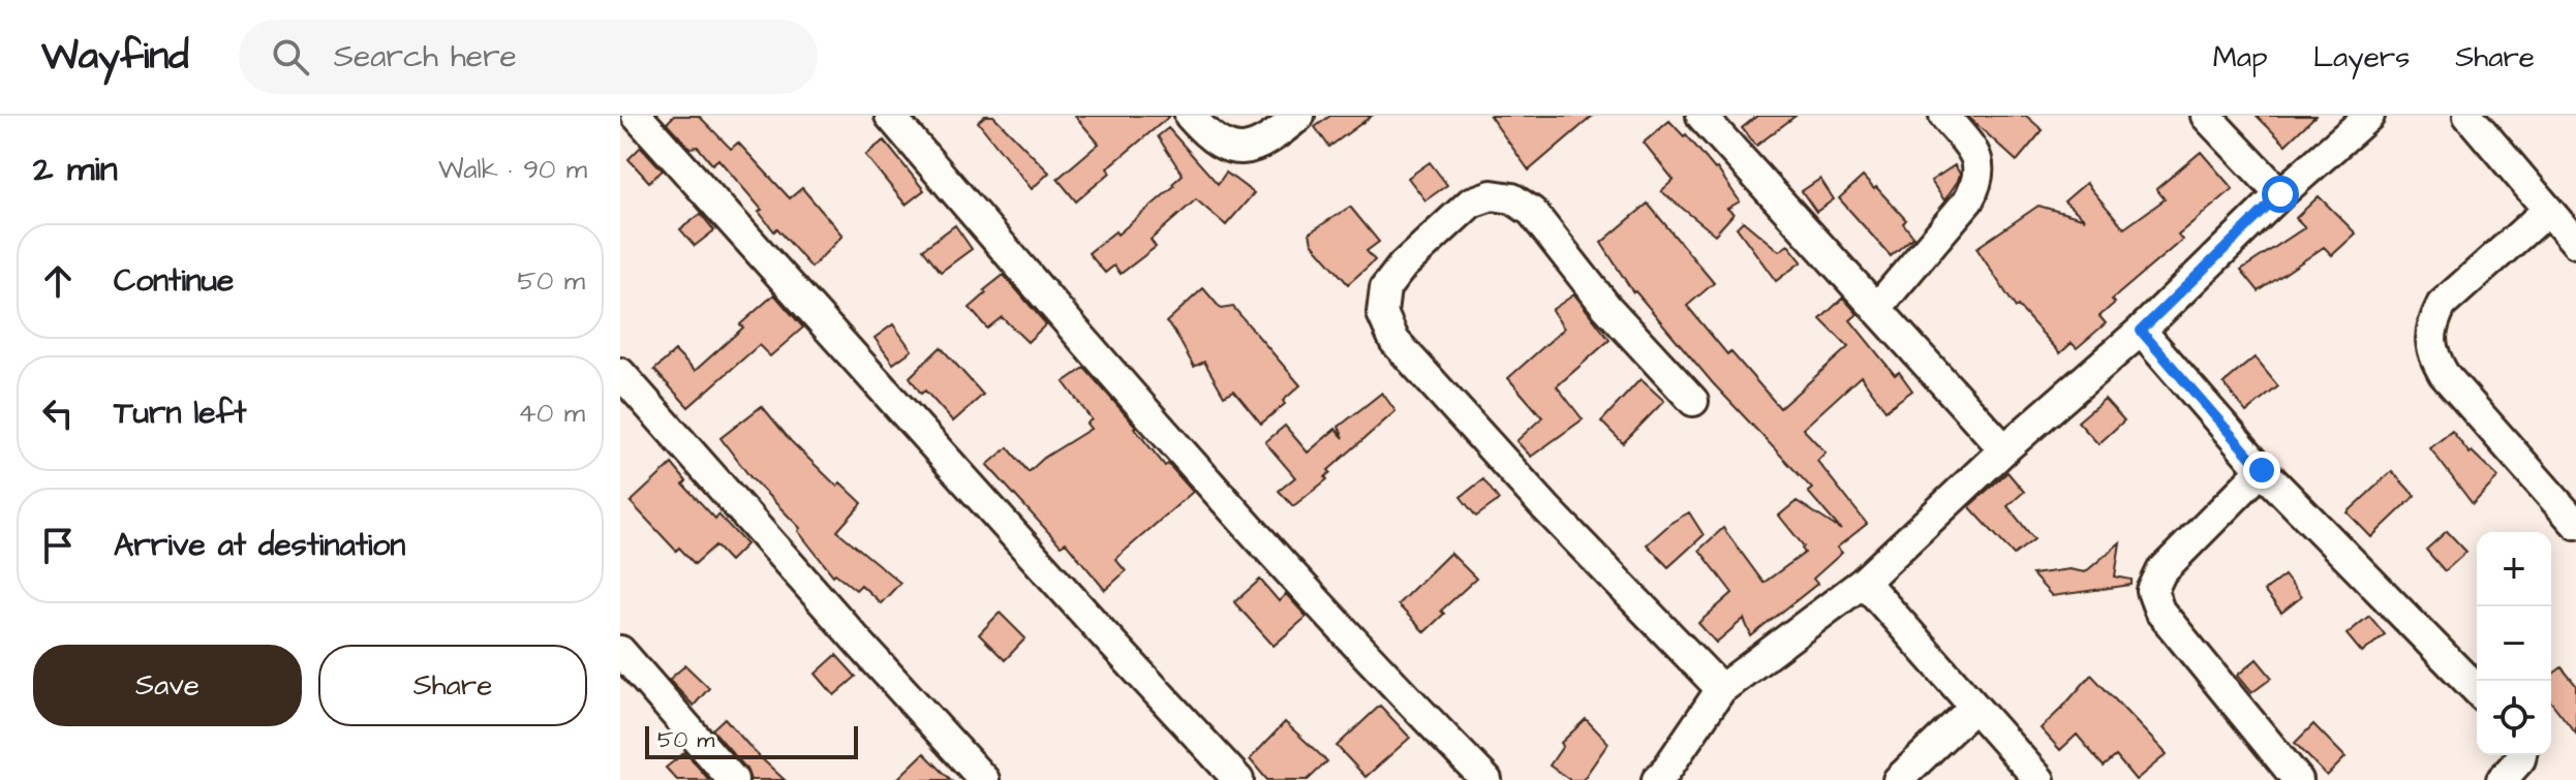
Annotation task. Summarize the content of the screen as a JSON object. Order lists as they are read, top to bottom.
{
  "scale_bar": "50 m",
  "page": {
    "header": "Wayfind",
    "search": "Search here",
    "nav": ["Map", "Layers", "Share"],
    "heading": ["2 min", "Walk · 90 m"],
    "list": [
      ["Continue", "50 m"],
      ["Turn left", "40 m"],
      "Arrive at destination"
    ],
    "map_buttons": ["+", "−"],
    "buttons": ["Save", "Share"],
    "scale": "50 m"
  }
}
